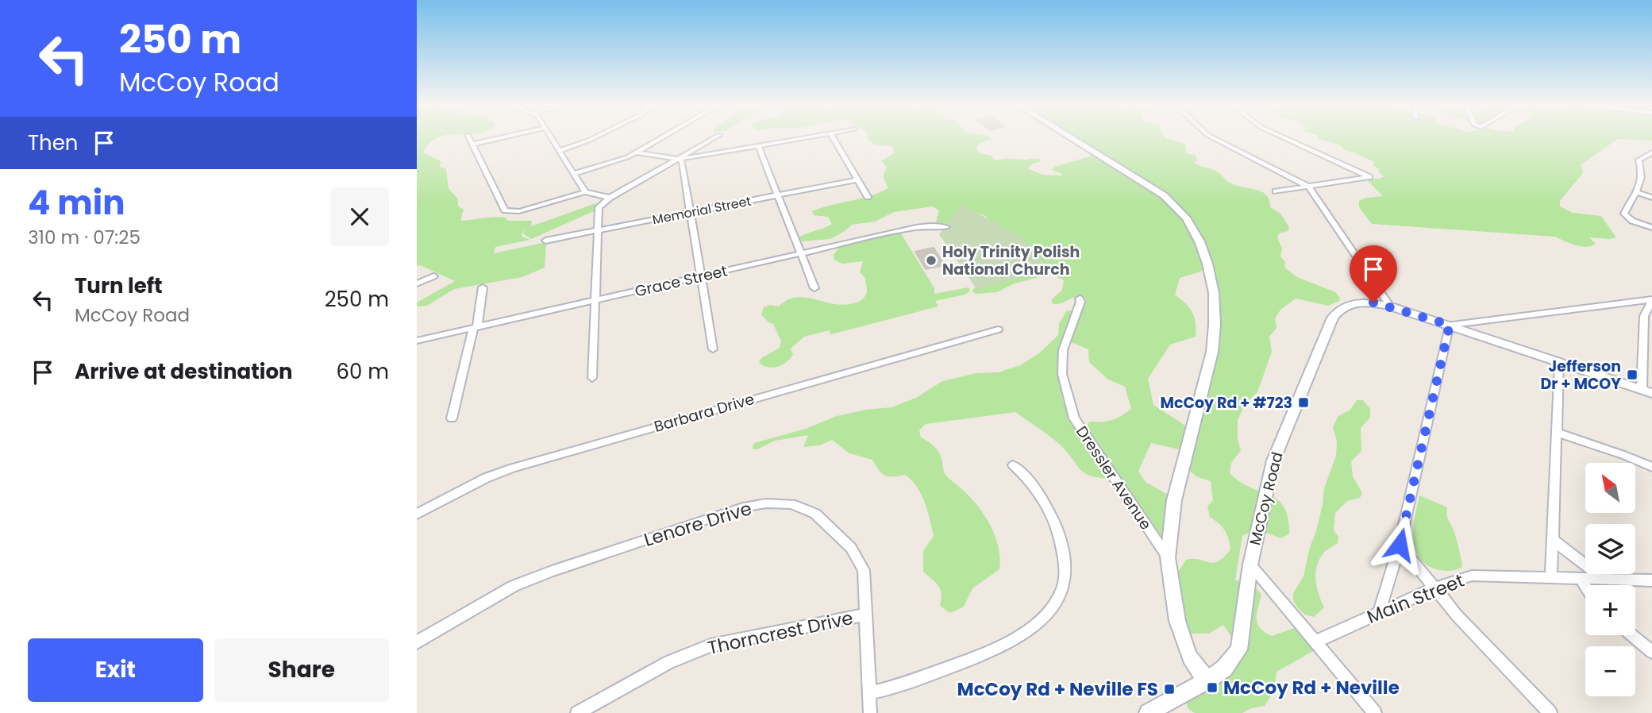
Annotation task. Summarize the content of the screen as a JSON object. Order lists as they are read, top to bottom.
{
  "streets": {
    "street": [
      "Memorial Street",
      "Grace Street",
      "Barbara Drive",
      "Dressler Avenue",
      "McCoy Road",
      "Lenore Drive",
      "Main Street",
      "Thorncrest Drive"
    ]
  },
  "crossings": [
    ["Lenore Drive", "Thorncrest Drive"]
  ],
  "places": {
    "other": ["Holy Trinity Polish National Church"],
    "transit": [
      "Jefferson Dr + MCOY",
      "McCoy Rd + #723",
      "McCoy Rd + Neville",
      "McCoy Rd + Neville FS"
    ]
  },
  "north": "top left",
  "page": {
    "turn": ["250 m", "McCoy Road"],
    "then": "Then",
    "heading": ["4 min", "310 m · 07:25"],
    "list": [
      {
        "name": "Turn left",
        "note": "McCoy Road",
        "value": "250 m"
      },
      {
        "name": "Arrive at destination",
        "value": "60 m"
      }
    ],
    "map_buttons": ["+", "−"],
    "buttons": ["Exit", "Share"]
  }
}
